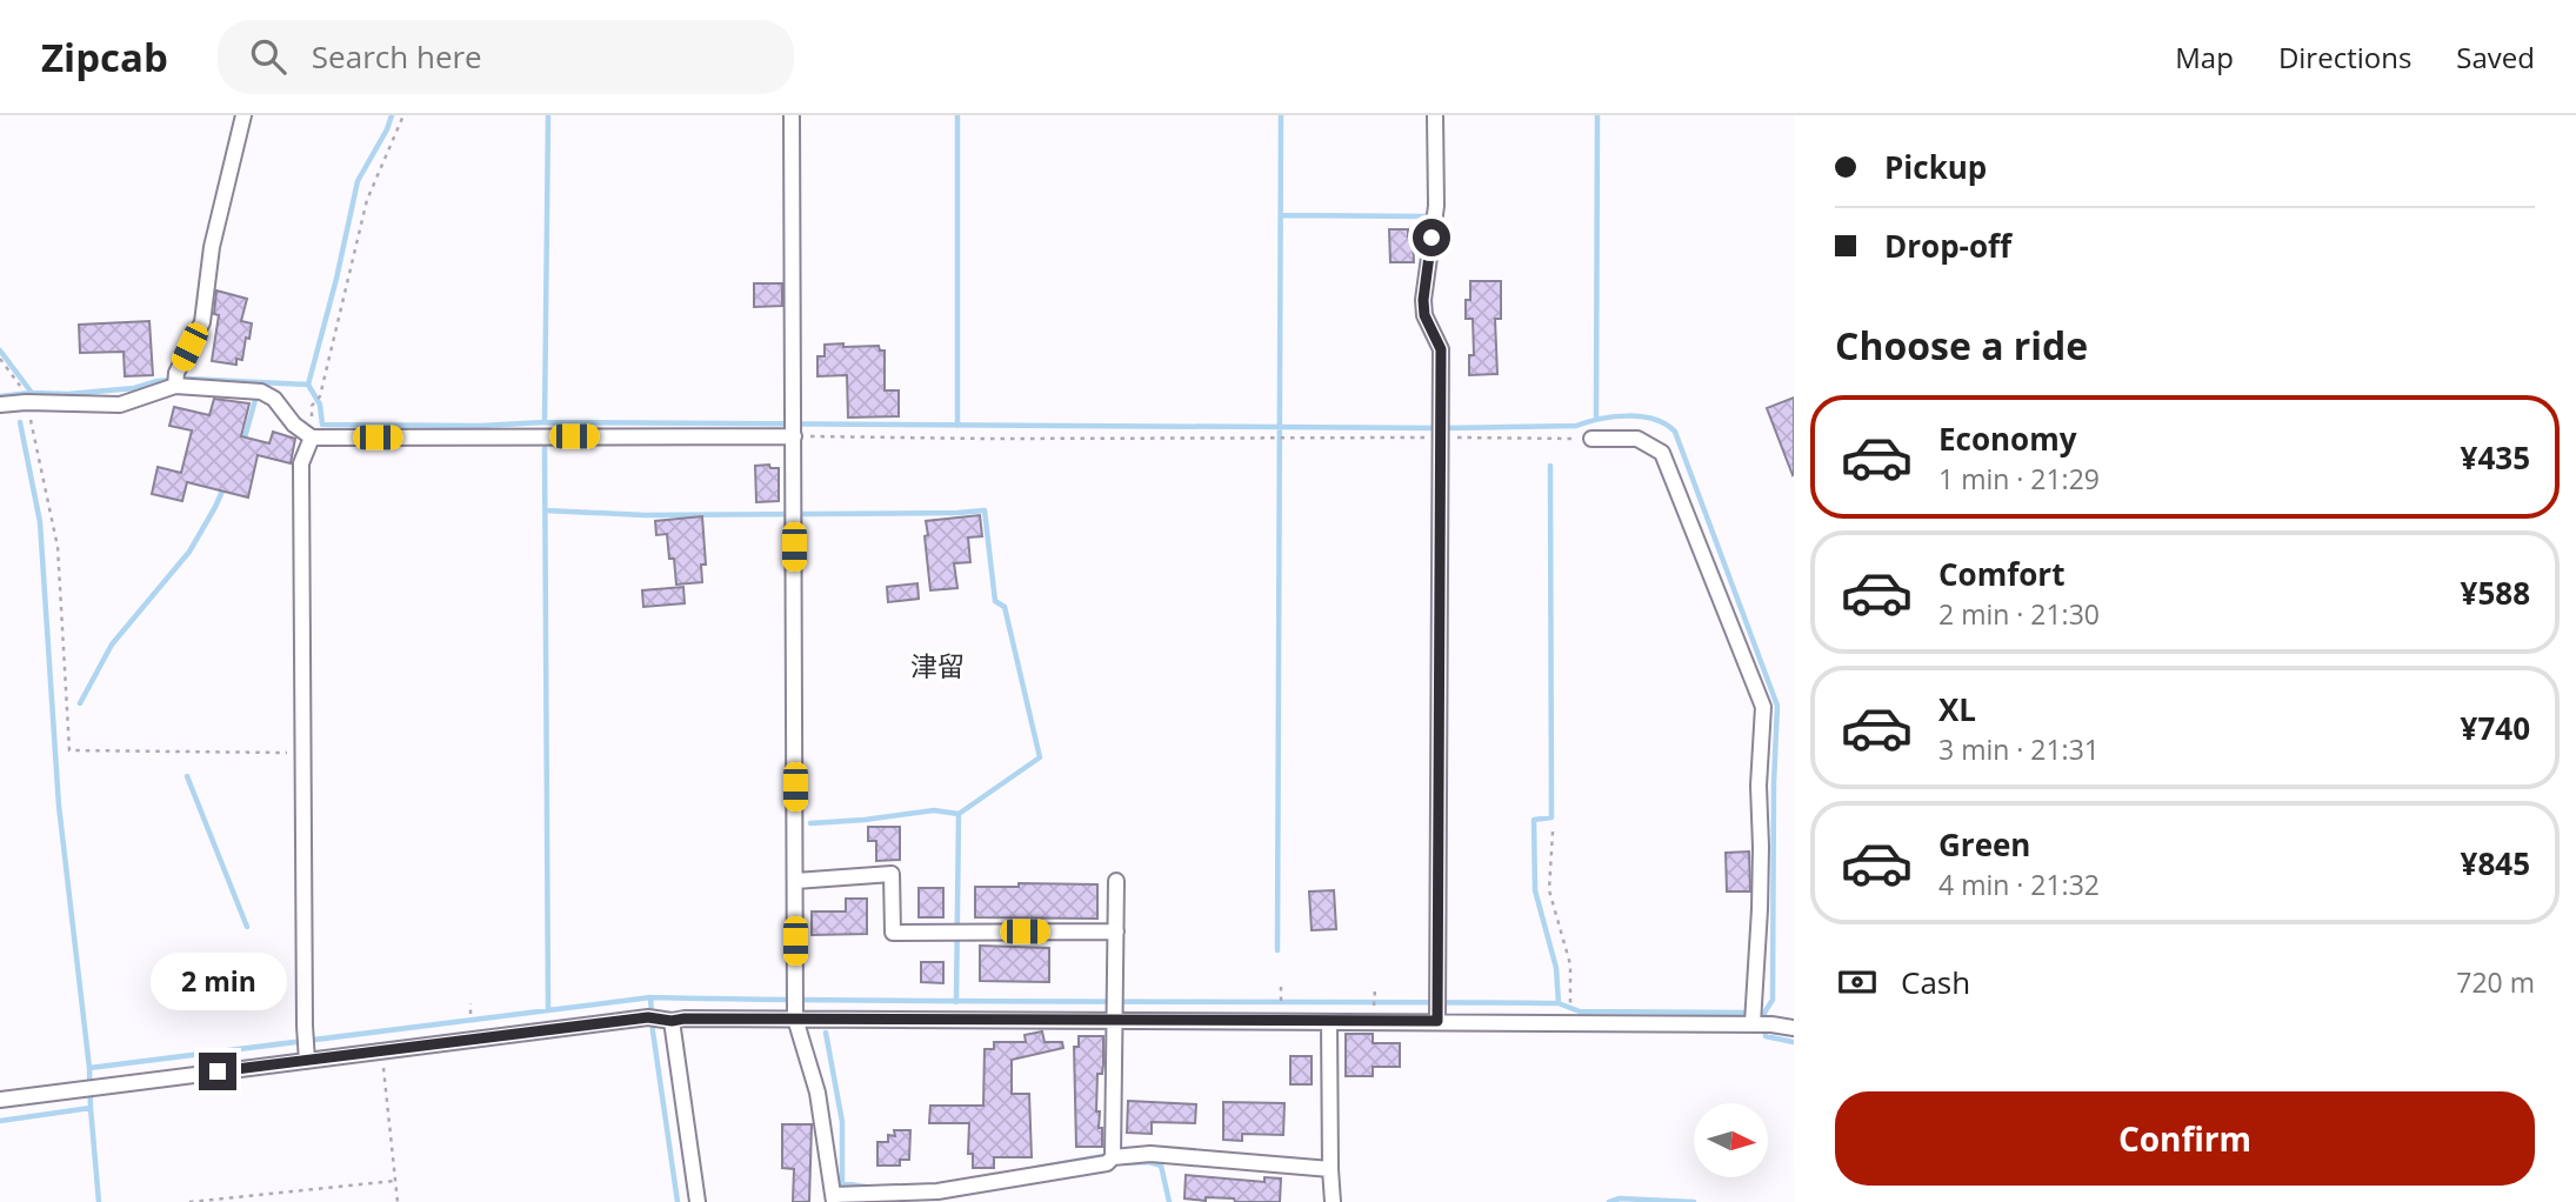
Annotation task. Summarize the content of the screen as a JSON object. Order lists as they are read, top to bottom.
{
  "districts": ["津留"],
  "north": "right",
  "page": {
    "header": "Zipcab",
    "search": "Search here",
    "nav": ["Map", "Directions", "Saved"],
    "banner": ["Pickup", "Drop-off"],
    "heading": "Choose a ride",
    "list": [
      {
        "name": "Economy",
        "note": "1 min · 21:29",
        "value": "¥435"
      },
      {
        "name": "Comfort",
        "note": "2 min · 21:30",
        "value": "¥588"
      },
      {
        "name": "XL",
        "note": "3 min · 21:31",
        "value": "¥740"
      },
      {
        "name": "Green",
        "note": "4 min · 21:32",
        "value": "¥845"
      }
    ],
    "pay": ["Cash", "720 m"],
    "bubble": "2 min",
    "buttons": "Confirm"
  }
}
